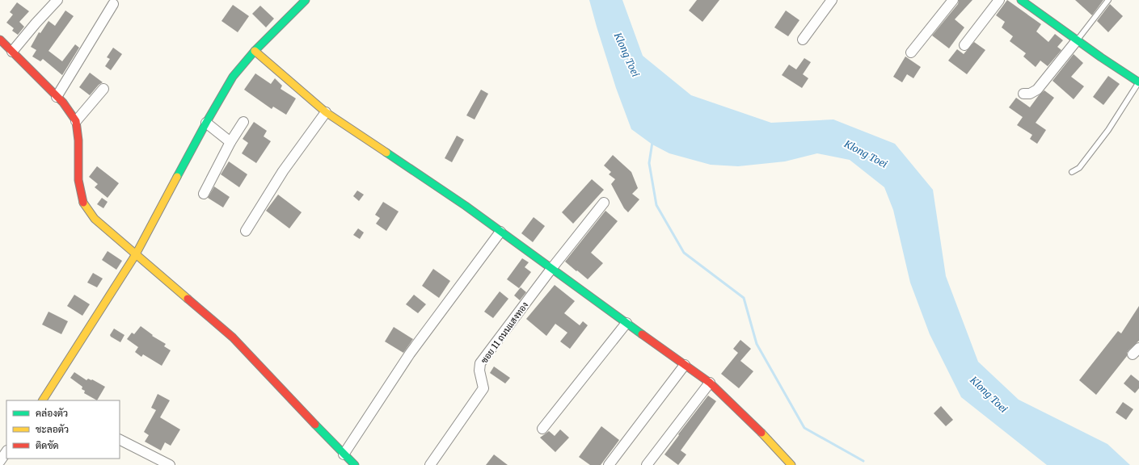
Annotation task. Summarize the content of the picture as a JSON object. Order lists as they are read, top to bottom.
{
  "streets": {
    "street": ["ซอย 11 ถนนแสงทอง"]
  },
  "water": ["Klong Toei"],
  "legend": ["คล่องตัว", "ชะลอตัว", "ติดขัด"]
}
